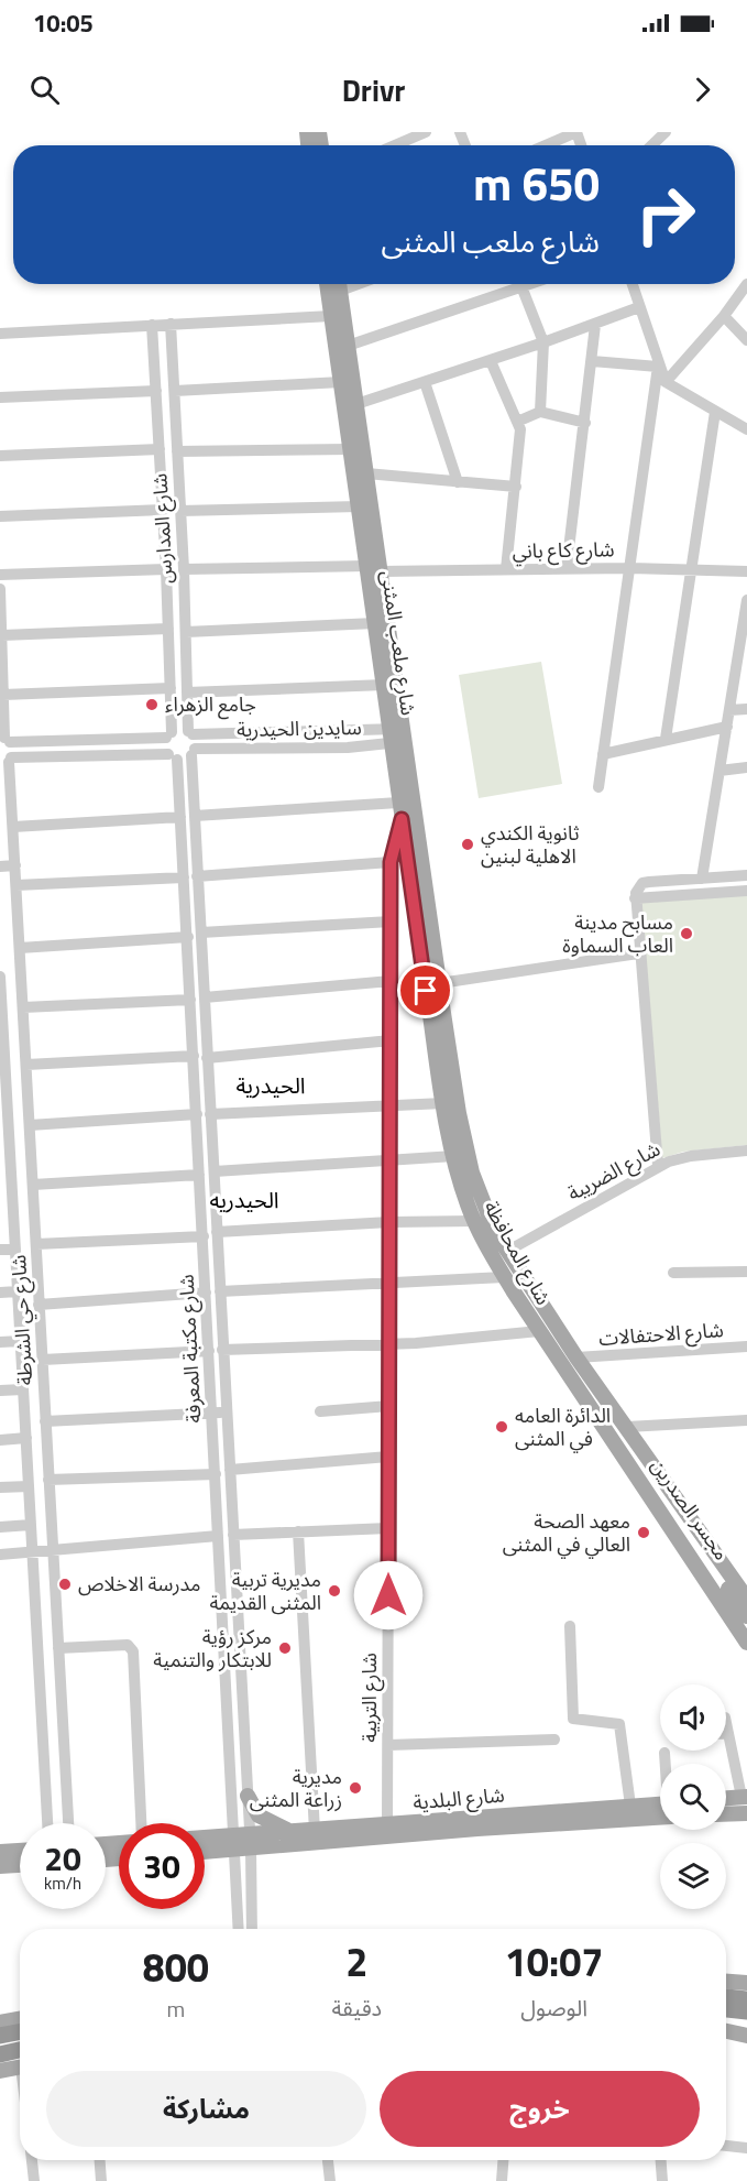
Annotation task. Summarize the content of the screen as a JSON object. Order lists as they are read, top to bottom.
{
  "streets": {
    "main road": [
      "شارع ملعب المثنى",
      "شارع المحافظة",
      "مجسر الصدرين",
      "شارع البلدية"
    ],
    "street": [
      "شارع المدارس",
      "شارع كاع باني",
      "سايدين الحيدرية",
      "شارع الضريبة",
      "شارع حي الشرطة",
      "شارع الاحتفالات",
      "شارع مكتبة المعرفة",
      "شارع التربية"
    ]
  },
  "crossings": [
    ["شارع المدارس", "شارع كاع باني"],
    ["شارع المدارس", "سايدين الحيدرية"],
    ["شارع المدارس", "شارع مكتبة المعرفة"],
    ["شارع كاع باني", "شارع ملعب المثنى"],
    ["شارع ملعب المثنى", "سايدين الحيدرية"],
    ["شارع ملعب المثنى", "شارع المحافظة"],
    ["شارع ملعب المثنى", "شارع التربية"],
    ["سايدين الحيدرية", "شارع حي الشرطة"],
    ["سايدين الحيدرية", "شارع مكتبة المعرفة"],
    ["شارع الضريبة", "شارع المحافظة"],
    ["شارع المحافظة", "شارع الاحتفالات"],
    ["شارع المحافظة", "مجسر الصدرين"],
    ["شارع مكتبة المعرفة", "شارع البلدية"],
    ["شارع التربية", "شارع البلدية"]
  ],
  "districts": ["الحيدرية", "الحيدريه"],
  "places": [
    "جامع الزهراء",
    "ثانوية الكندي الاهلية لبنين",
    "مسابح مدينة العاب السماوة",
    "الدائرة العامه في المثنى",
    "معهد الصحة العالي في المثنى",
    "مدرسة الاخلاص",
    "مديرية تربية المثنى القديمة",
    "مركز رؤية للابتكار والتنمية",
    "مديرية زراعة المثنى"
  ],
  "page": {
    "status": "10:05",
    "header": "Drivr",
    "turn": ["650 m", "شارع ملعب المثنى"],
    "speed": "20 km/h",
    "limit": "30",
    "eta": [
      "10:07",
      "الوصول",
      "2",
      "دقيقة",
      "800",
      "m"
    ],
    "buttons": ["خروج", "مشاركة"]
  }
}
